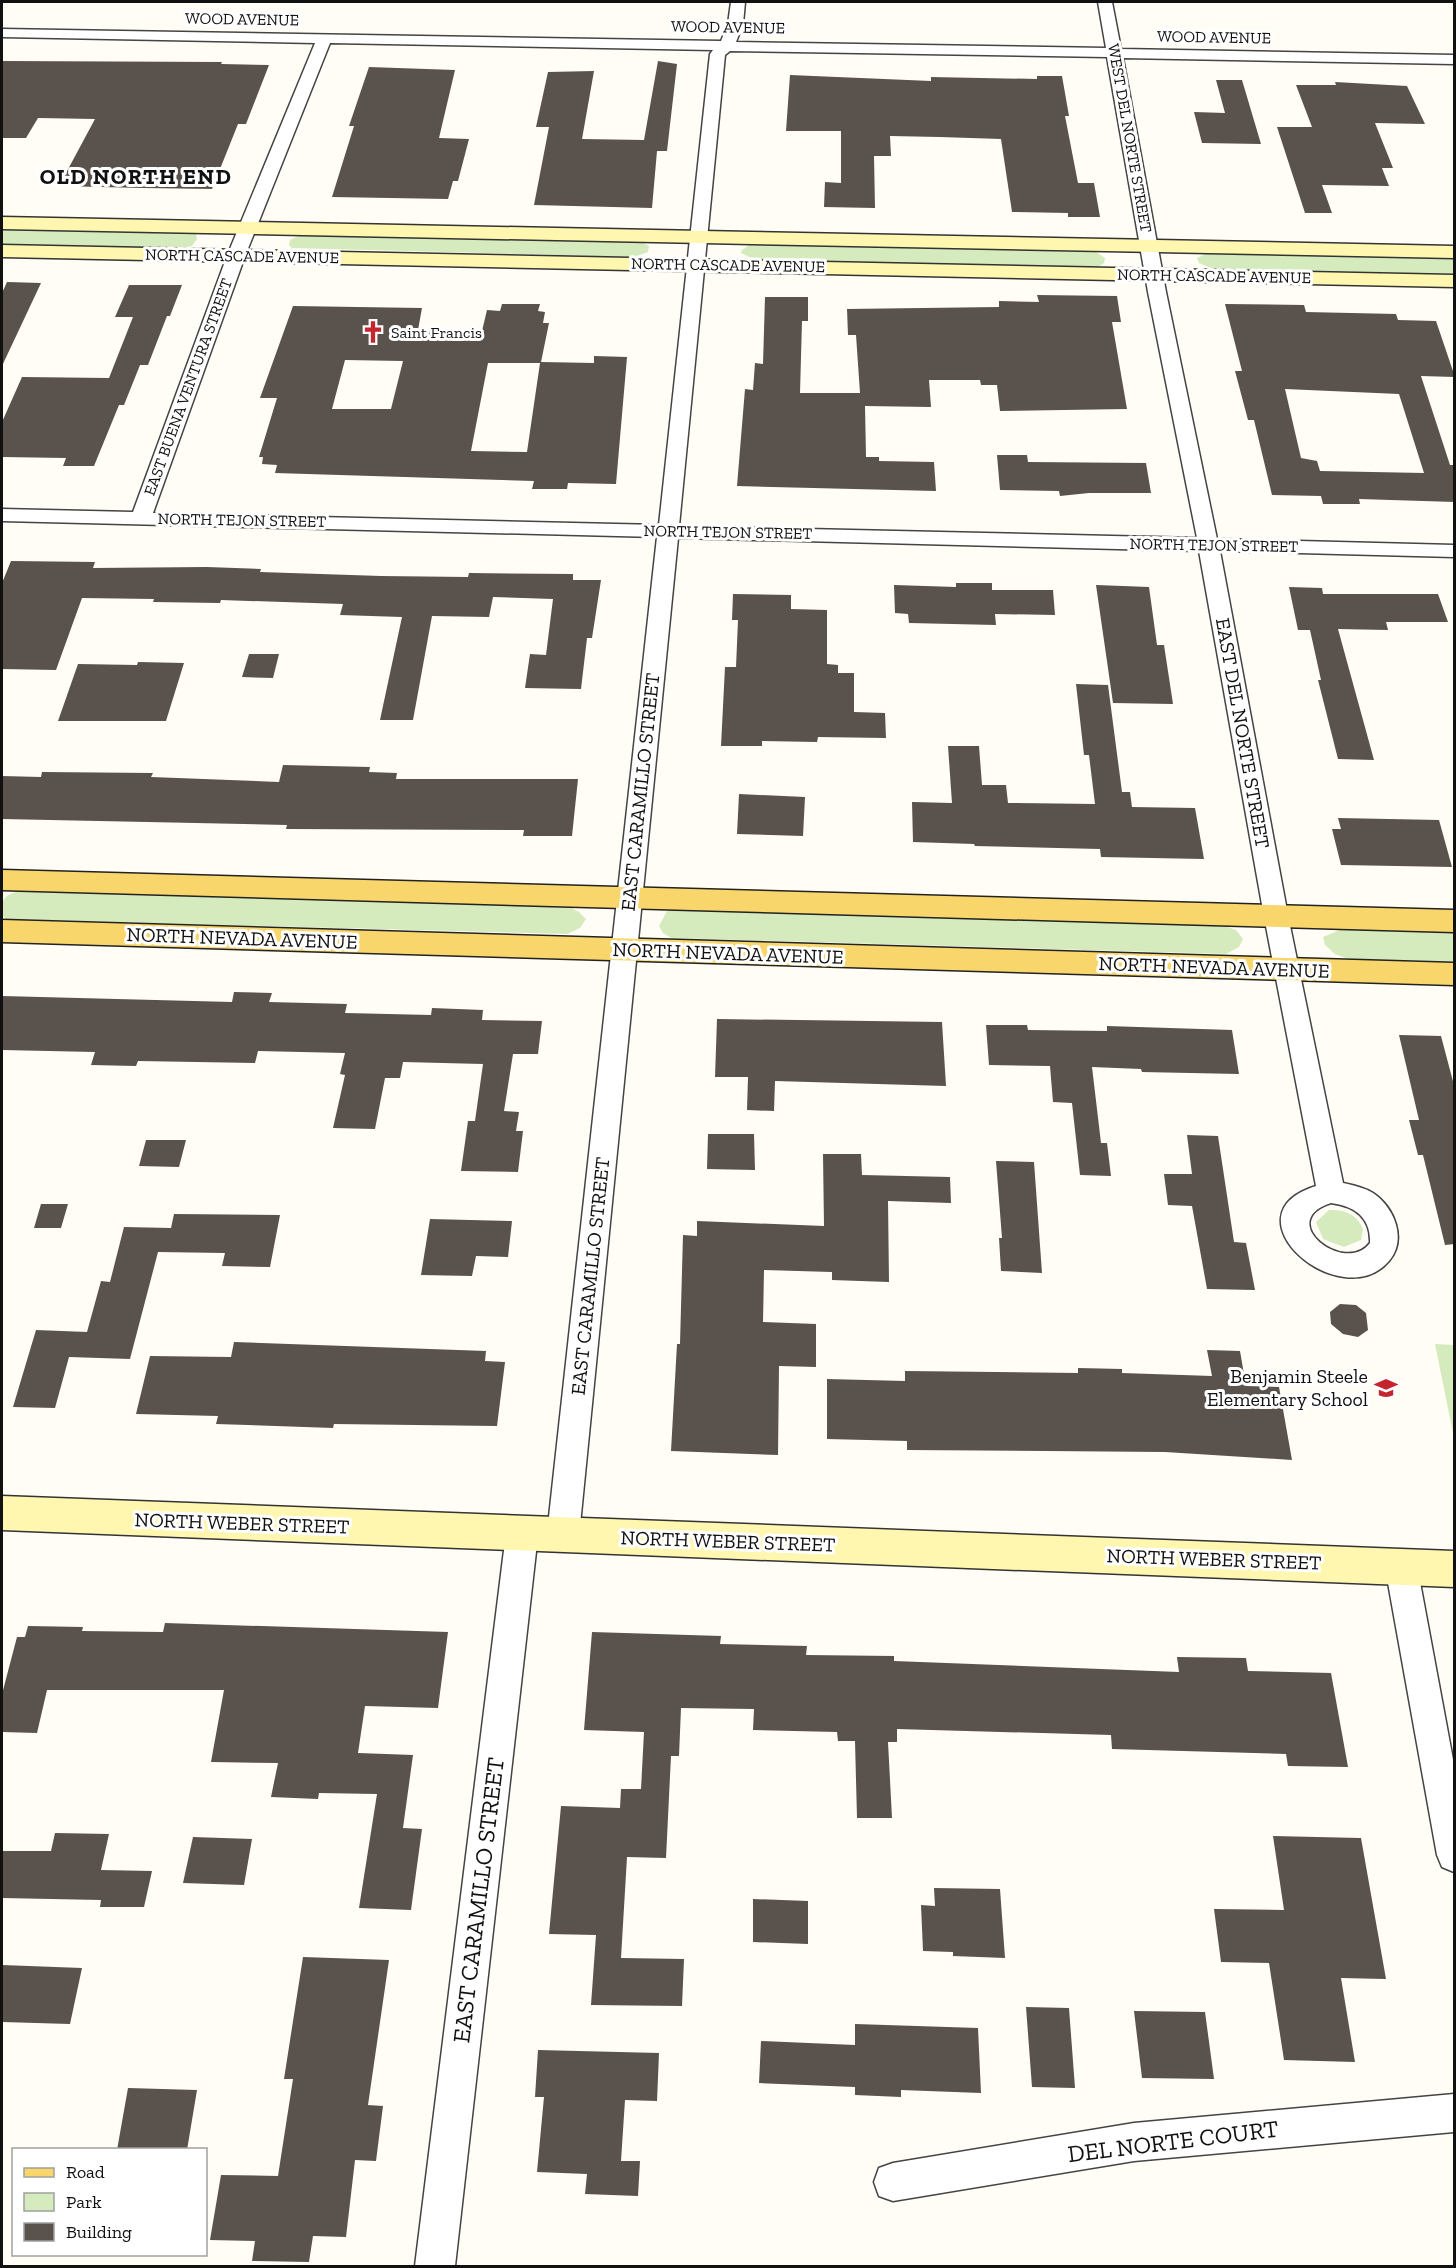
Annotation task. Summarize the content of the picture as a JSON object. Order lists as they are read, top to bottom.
{
  "streets": {
    "main road": ["NORTH CASCADE AVENUE", "NORTH NEVADA AVENUE", "NORTH WEBER STREET"],
    "street": [
      "WOOD AVENUE",
      "WEST DEL NORTE STREET",
      "EAST BUENA VENTURA STREET",
      "NORTH TEJON STREET",
      "EAST DEL NORTE STREET",
      "EAST CARAMILLO STREET",
      "DEL NORTE COURT"
    ]
  },
  "crossings": [
    ["WOOD AVENUE", "WEST DEL NORTE STREET"],
    ["WOOD AVENUE", "EAST BUENA VENTURA STREET"],
    ["WOOD AVENUE", "EAST CARAMILLO STREET"],
    ["WEST DEL NORTE STREET", "NORTH CASCADE AVENUE"],
    ["WEST DEL NORTE STREET", "EAST DEL NORTE STREET"],
    ["NORTH CASCADE AVENUE", "EAST BUENA VENTURA STREET"],
    ["NORTH CASCADE AVENUE", "EAST DEL NORTE STREET"],
    ["NORTH CASCADE AVENUE", "EAST CARAMILLO STREET"],
    ["EAST BUENA VENTURA STREET", "NORTH TEJON STREET"],
    ["NORTH TEJON STREET", "EAST DEL NORTE STREET"],
    ["NORTH TEJON STREET", "EAST CARAMILLO STREET"],
    ["EAST DEL NORTE STREET", "NORTH NEVADA AVENUE"],
    ["EAST CARAMILLO STREET", "NORTH NEVADA AVENUE"],
    ["EAST CARAMILLO STREET", "NORTH WEBER STREET"]
  ],
  "districts": ["OLD NORTH END"],
  "places": {
    "church": ["Saint Francis"],
    "school or university": ["Benjamin Steele Elementary School"]
  },
  "legend": ["Road", "Park", "Building"]
}
